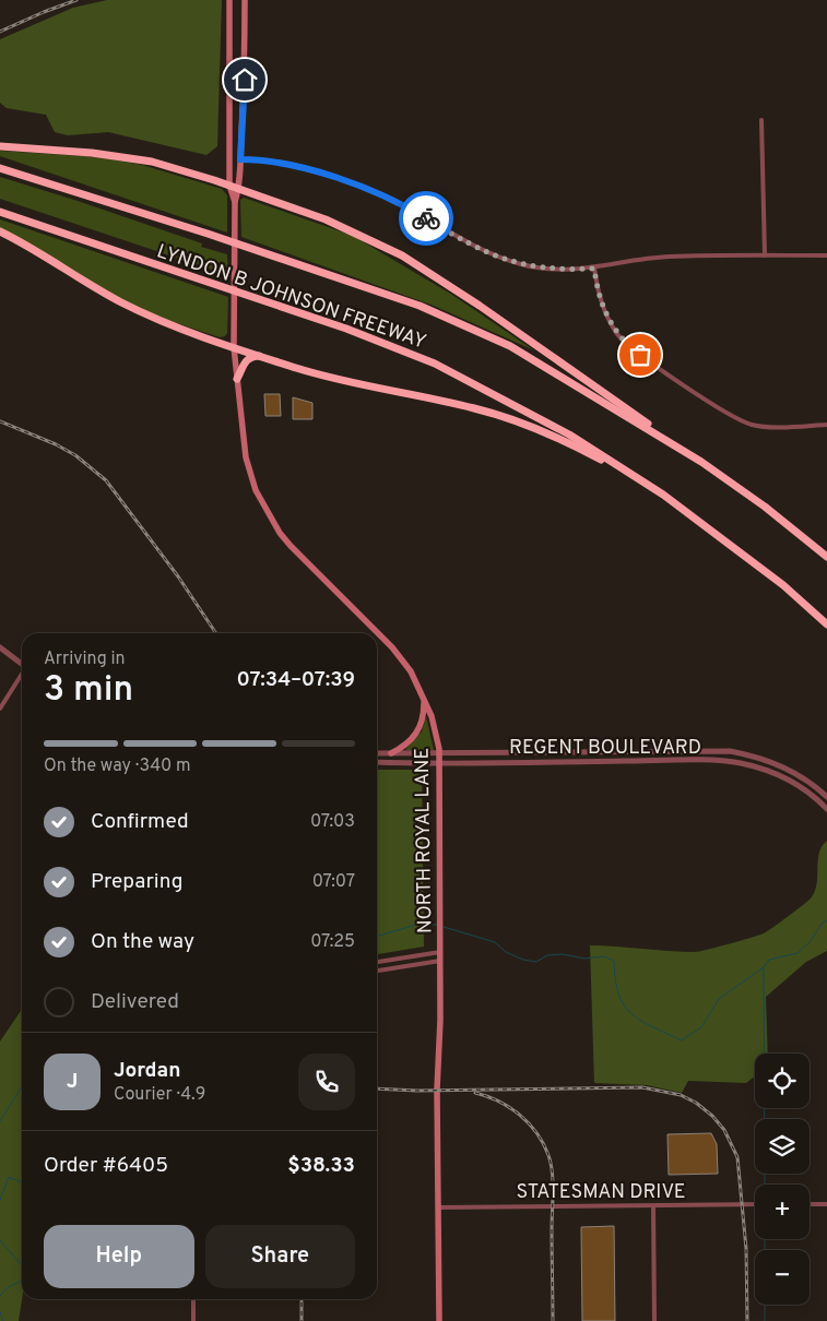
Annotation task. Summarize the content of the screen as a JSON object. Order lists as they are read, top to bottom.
{
  "streets": {
    "highway": ["LYNDON B JOHNSON FREEWAY"],
    "main road": ["NORTH ROYAL LANE"],
    "street": ["REGENT BOULEVARD", "STATESMAN DRIVE"]
  },
  "crossings": [
    ["REGENT BOULEVARD", "NORTH ROYAL LANE"],
    ["NORTH ROYAL LANE", "STATESMAN DRIVE"]
  ],
  "page": {
    "heading": ["3 min", "Arriving in", "07:34–07:39"],
    "panel": [
      "Jordan",
      "Courier · 4.9",
      "Order #6405",
      "$38.33"
    ],
    "bar": "On the way · 340 m",
    "list": [
      ["Confirmed", "07:03"],
      ["Preparing", "07:07"],
      ["On the way", "07:25"],
      "Delivered"
    ],
    "map_buttons": ["+", "−"],
    "round": "J",
    "buttons": ["Help", "Share"]
  }
}
